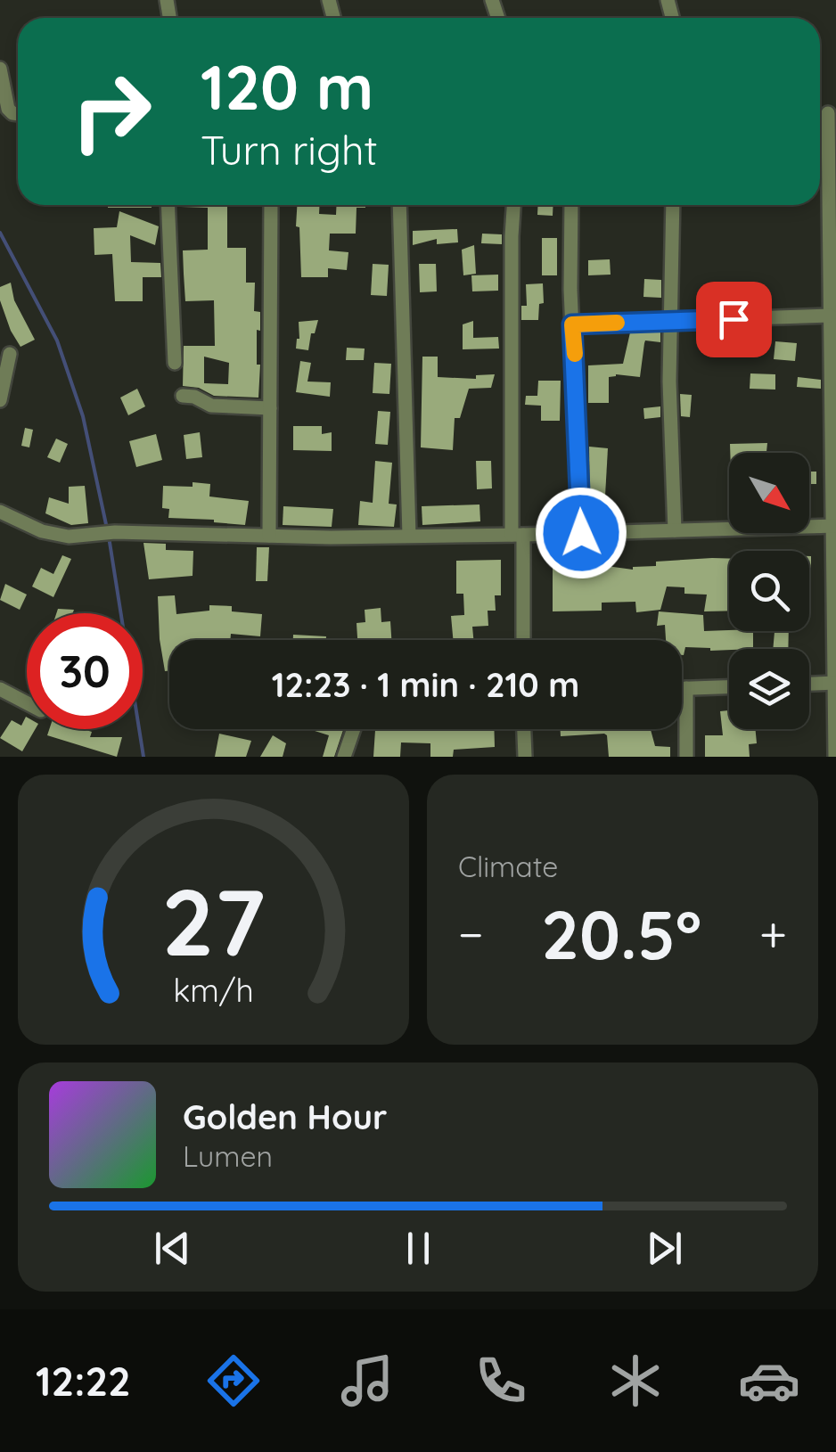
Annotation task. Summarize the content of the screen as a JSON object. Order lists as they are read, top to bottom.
{
  "north": "bottom right",
  "page": {
    "turn": ["120 m", "Turn right"],
    "limit": "30",
    "trip": "12:23 · 1 min · 210 m",
    "tile": "Climate",
    "heat": ["−", "20.5°", "+"],
    "song": ["Golden Hour", "Lumen"],
    "tabs": "12:22",
    "gauge": ["27", "km/h"]
  }
}
